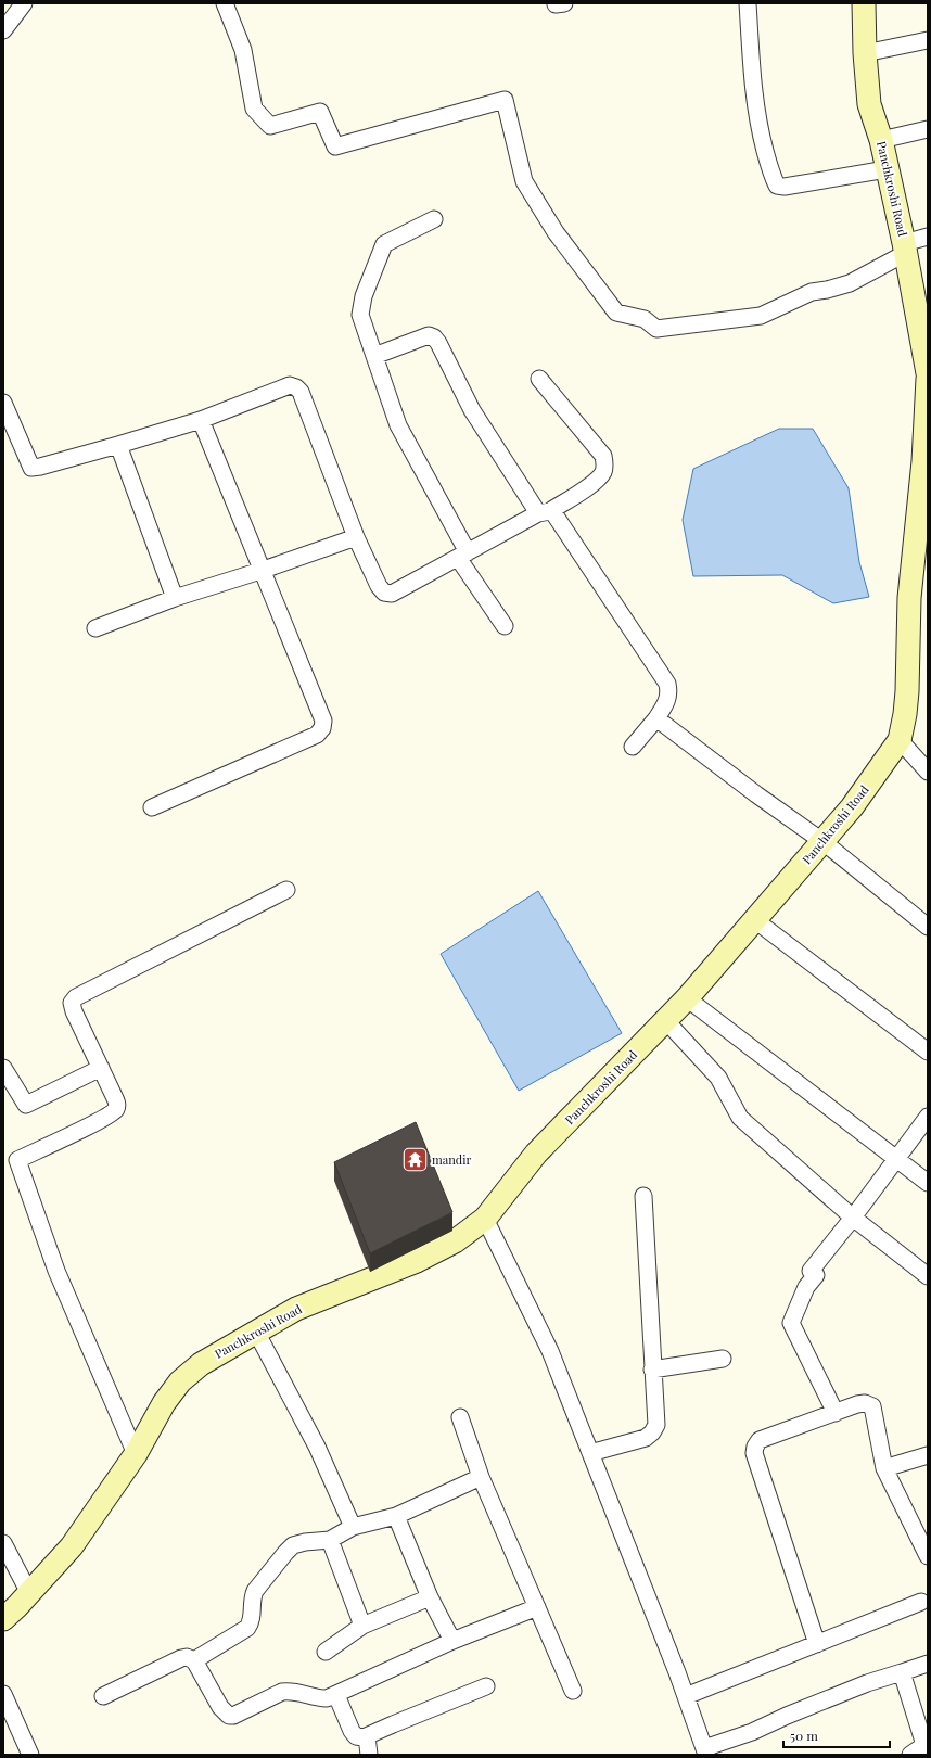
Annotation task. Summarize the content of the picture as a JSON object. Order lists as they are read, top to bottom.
{
  "streets": {
    "street": ["Panchkroshi Road"]
  },
  "places": {
    "temple": ["mandir"]
  },
  "scale_bar": "50 m"
}
